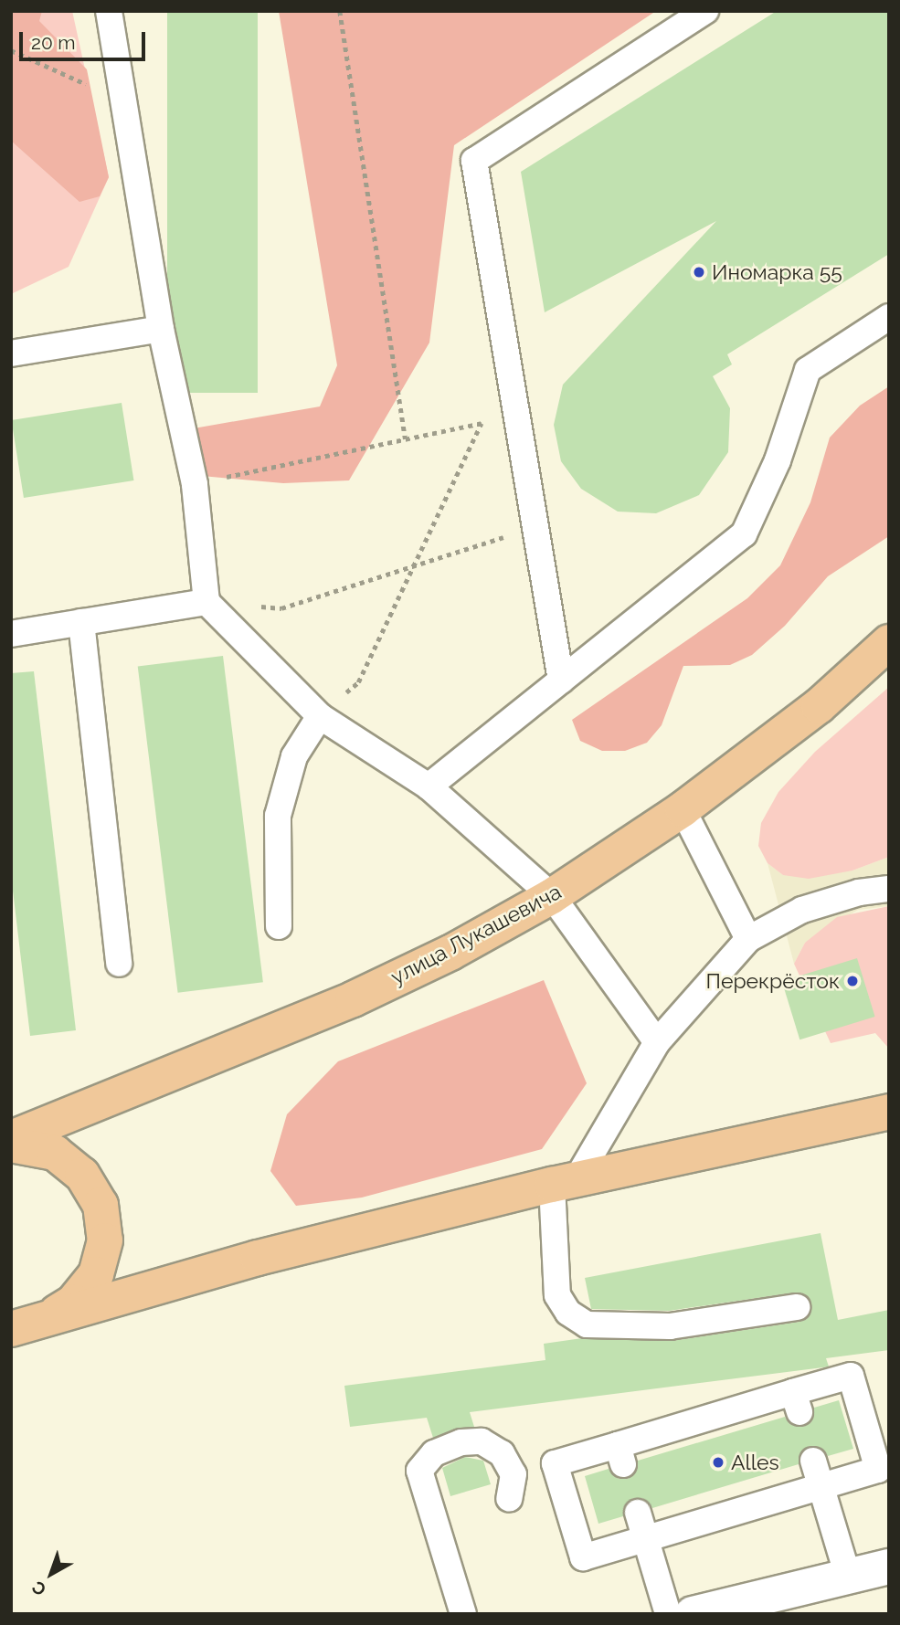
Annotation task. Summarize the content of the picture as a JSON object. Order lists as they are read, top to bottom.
{
  "streets": {
    "main road": ["улица Лукашевича"]
  },
  "places": ["Иномарка 55", "Перекрёсток", "Alles"],
  "scale_bar": "20 m",
  "north": "bottom left"
}
